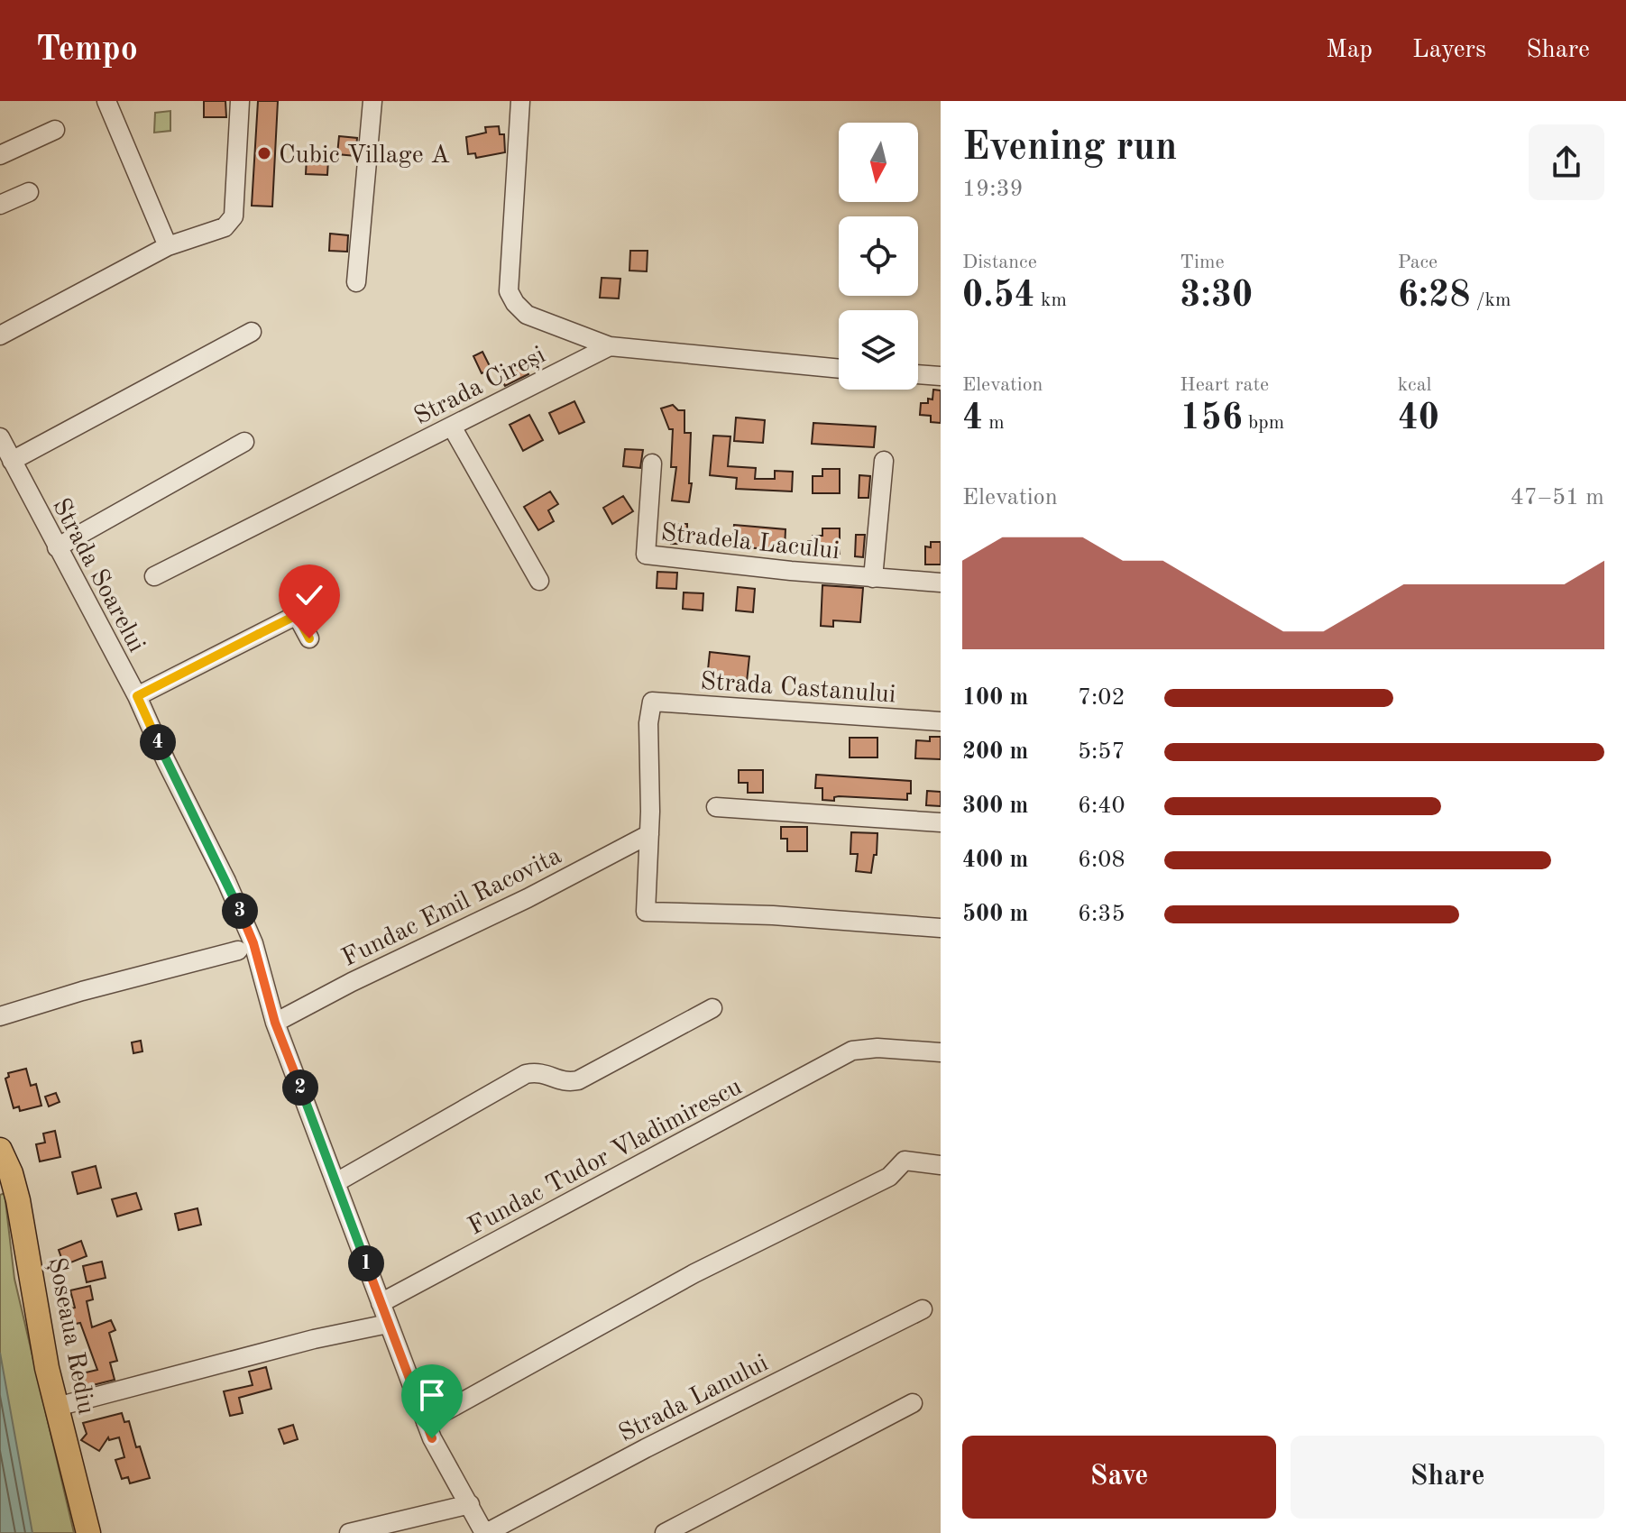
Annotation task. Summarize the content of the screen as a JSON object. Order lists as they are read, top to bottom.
{
  "streets": {
    "main road": ["Șoseaua Rediu"],
    "street": [
      "Strada Cireși",
      "Stradela Lacului",
      "Strada Soarelui",
      "Strada Castanului",
      "Fundac Emil Racovita",
      "Fundac Tudor Vladimirescu",
      "Strada Lanului"
    ]
  },
  "crossings": [
    ["Strada Soarelui", "Fundac Emil Racovita"],
    ["Strada Soarelui", "Fundac Tudor Vladimirescu"],
    ["Strada Soarelui", "Strada Lanului"],
    ["Strada Castanului", "Fundac Emil Racovita"]
  ],
  "places": ["Cubic Village A"],
  "north": "bottom",
  "page": {
    "header": "Tempo",
    "nav": ["Map", "Layers", "Share"],
    "heading": ["Evening run", "19:39"],
    "stats": [
      ["Distance", "0.54 km"],
      ["Time", "3:30"],
      ["Pace", "6:28 /km"],
      ["Elevation", "4 m"],
      ["Heart rate", "156 bpm"],
      ["kcal", "40"]
    ],
    "chart": ["Elevation", "47–51 m"],
    "list": [
      {
        "name": "100 m",
        "note": "7:02"
      },
      {
        "name": "200 m",
        "note": "5:57"
      },
      {
        "name": "300 m",
        "note": "6:40"
      },
      {
        "name": "400 m",
        "note": "6:08"
      },
      {
        "name": "500 m",
        "note": "6:35"
      }
    ],
    "pins": [
      "4",
      "3",
      "2",
      "1"
    ],
    "buttons": ["Save", "Share"]
  }
}
